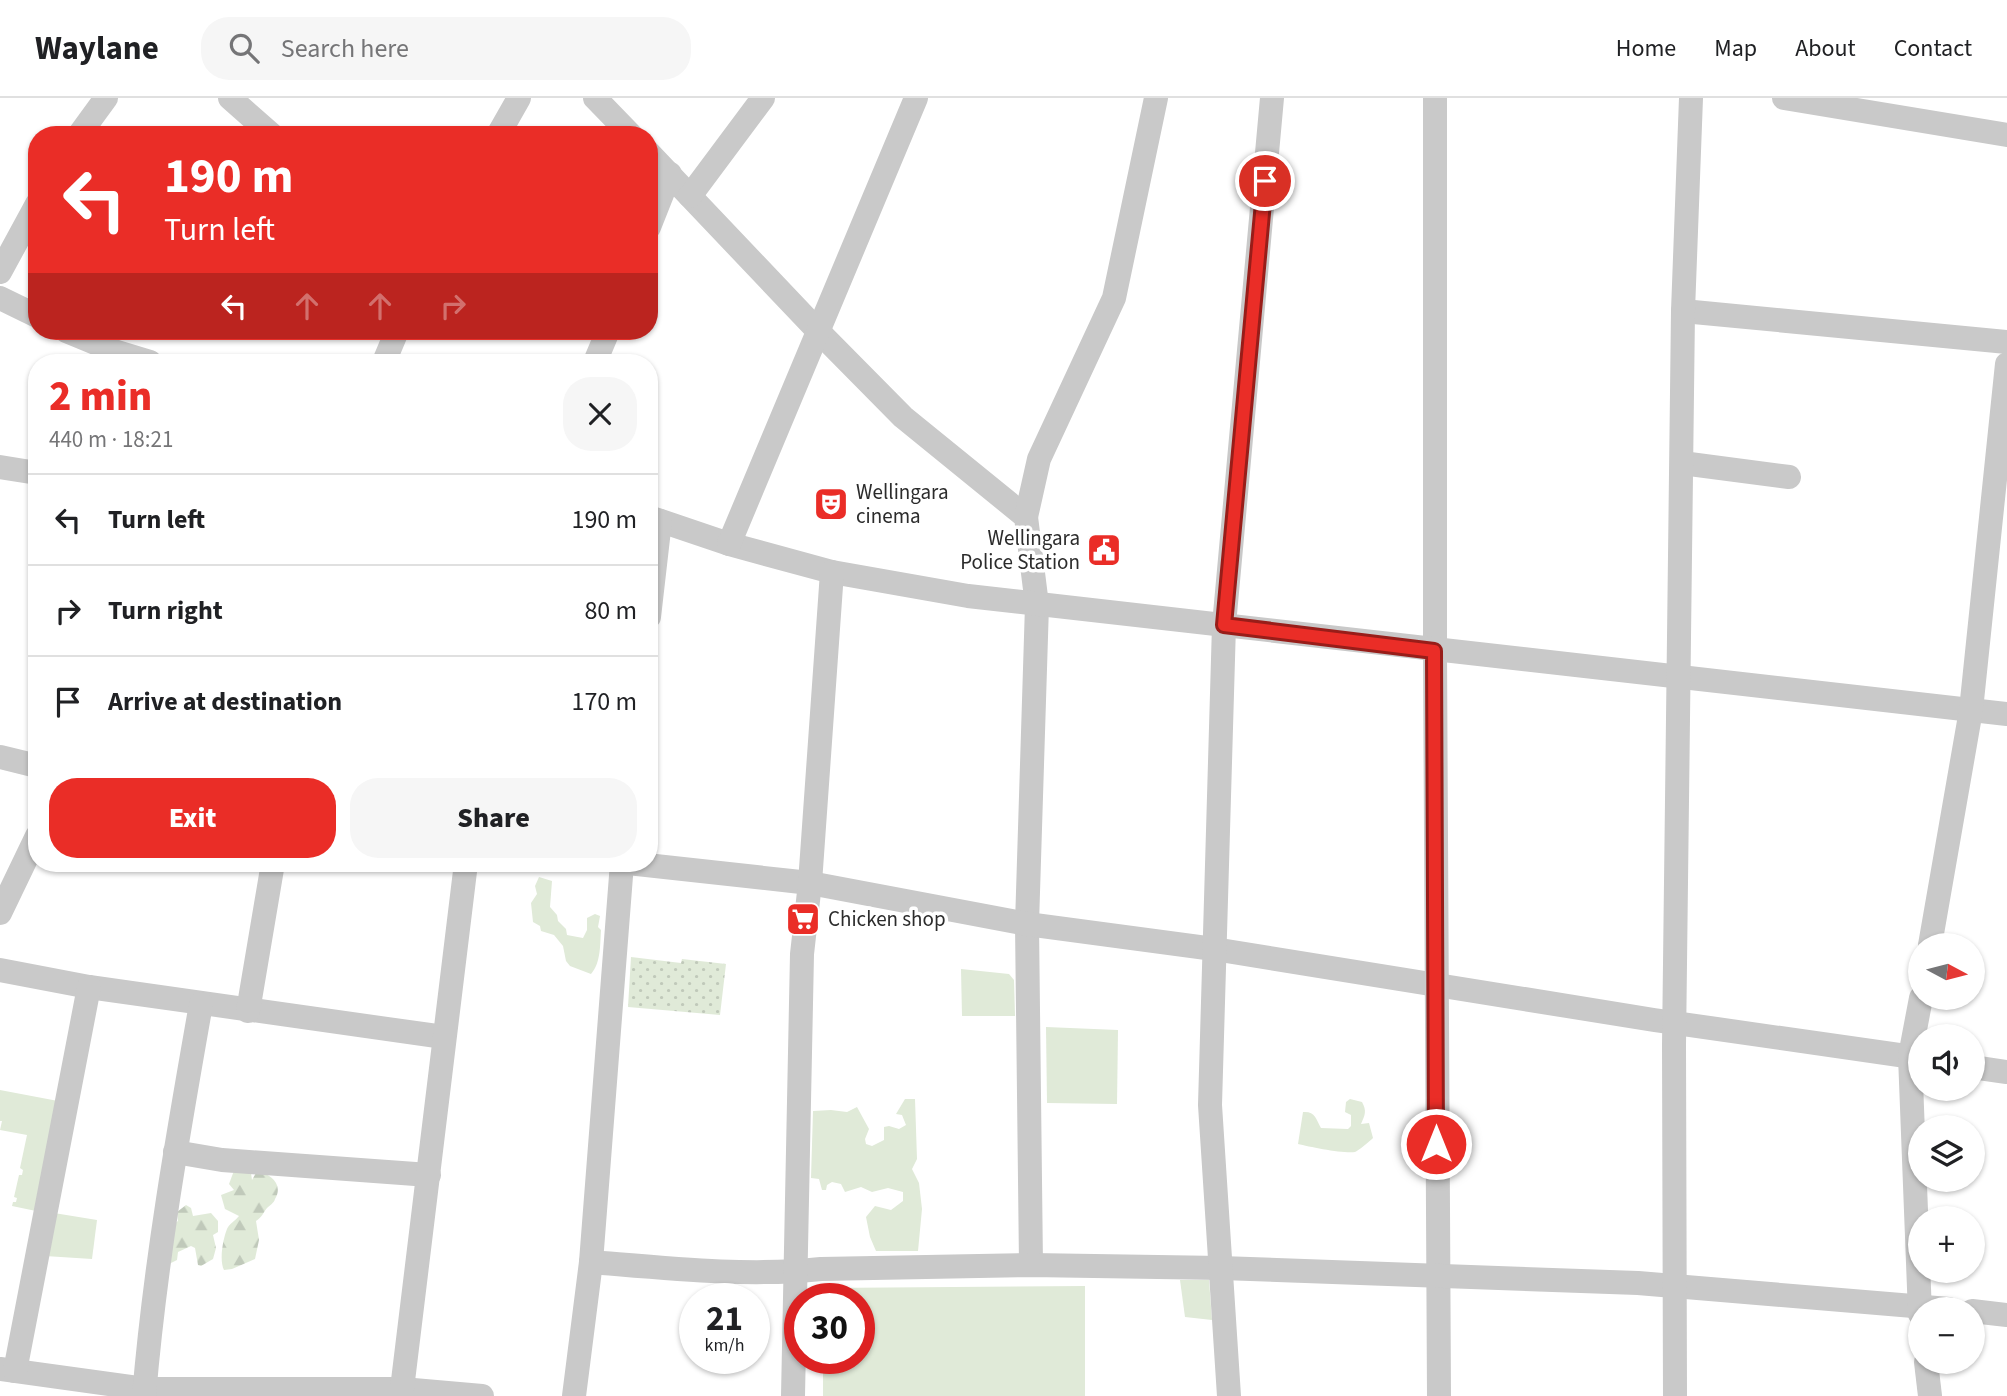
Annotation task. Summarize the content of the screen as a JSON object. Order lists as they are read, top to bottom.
{
  "places": {
    "theatre": ["Wellingara cinema"],
    "public building": ["Wellingara Police Station"],
    "supermarket": ["Chicken shop"]
  },
  "north": "right",
  "page": {
    "header": "Waylane",
    "search": "Search here",
    "nav": [
      "Home",
      "Map",
      "About",
      "Contact"
    ],
    "turn": ["190 m", "Turn left"],
    "heading": ["2 min", "440 m · 18:21"],
    "list": [
      {
        "name": "Turn left",
        "value": "190 m"
      },
      {
        "name": "Turn right",
        "value": "80 m"
      },
      {
        "name": "Arrive at destination",
        "value": "170 m"
      }
    ],
    "buttons": ["Exit", "Share"],
    "map_buttons": ["+", "−"],
    "speed": "21 km/h",
    "limit": "30"
  }
}
